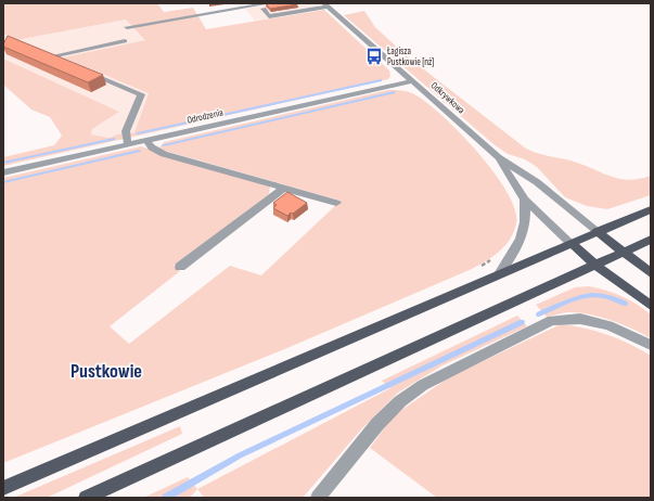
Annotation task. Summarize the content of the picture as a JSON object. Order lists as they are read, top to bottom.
{
  "streets": {
    "main road": ["Odkrywkowa"],
    "street": ["Odrodzenia"]
  },
  "crossings": [
    ["Odkrywkowa", "Odrodzenia"]
  ],
  "districts": ["Pustkowie"],
  "places": {
    "bus stop": ["Łagisza Pustkowie [nż]"]
  }
}
